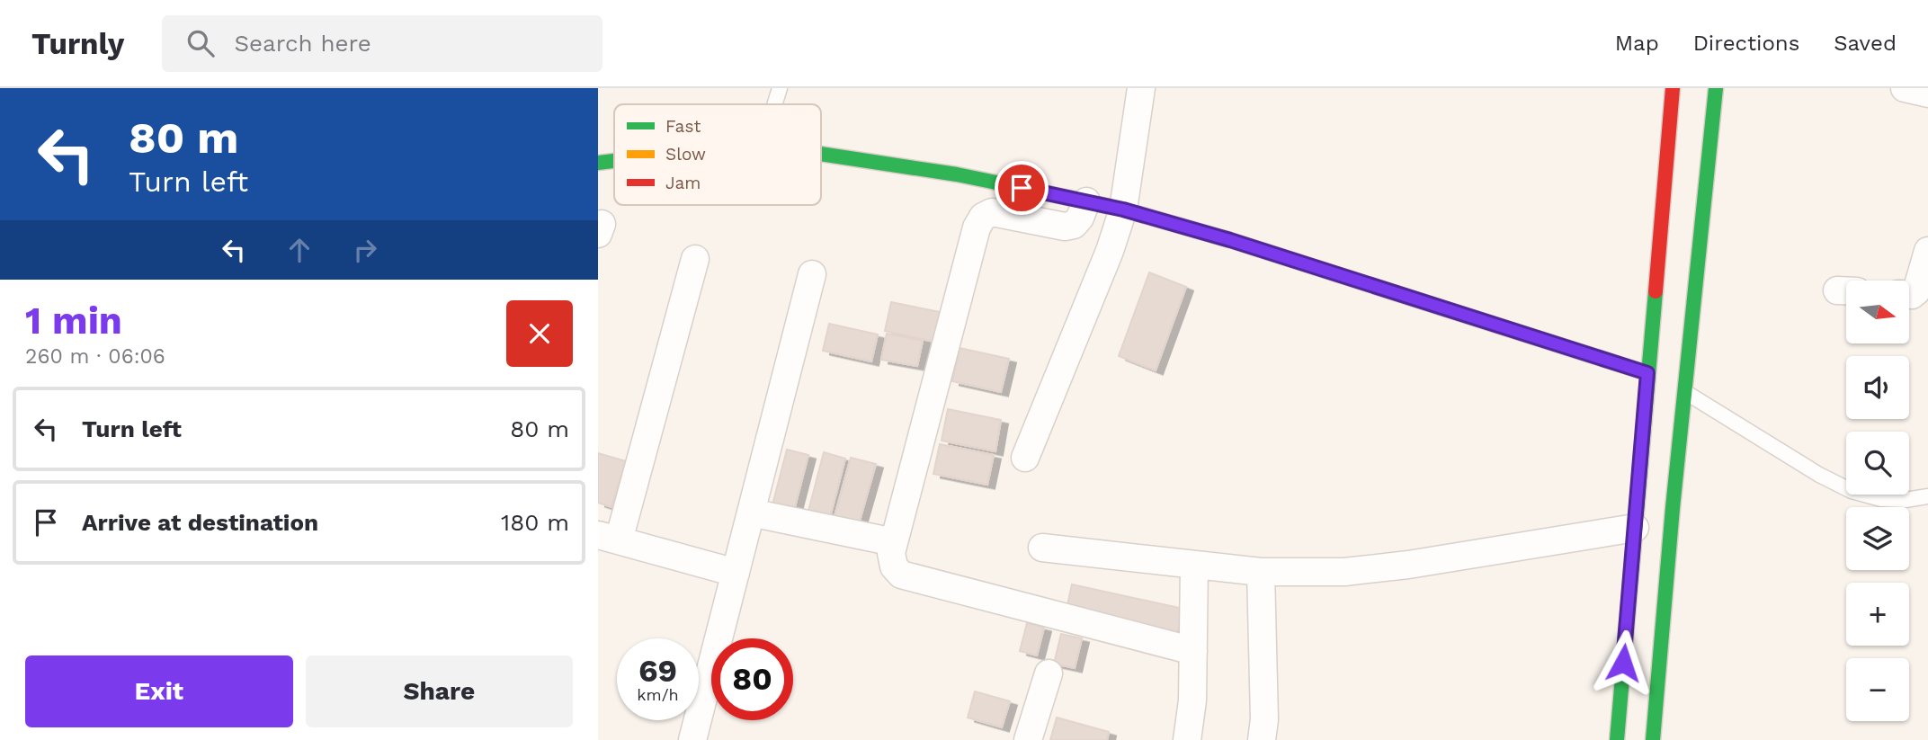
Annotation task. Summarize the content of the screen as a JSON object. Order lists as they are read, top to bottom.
{
  "legend": ["Fast", "Slow", "Jam"],
  "north": "right",
  "page": {
    "header": "Turnly",
    "search": "Search here",
    "nav": ["Map", "Directions", "Saved"],
    "turn": ["80 m", "Turn left"],
    "heading": ["1 min", "260 m · 06:06"],
    "map_buttons": ["+", "−"],
    "list": [
      {
        "name": "Turn left",
        "value": "80 m"
      },
      {
        "name": "Arrive at destination",
        "value": "180 m"
      }
    ],
    "speed": "69 km/h",
    "limit": "80",
    "buttons": ["Exit", "Share"]
  }
}
